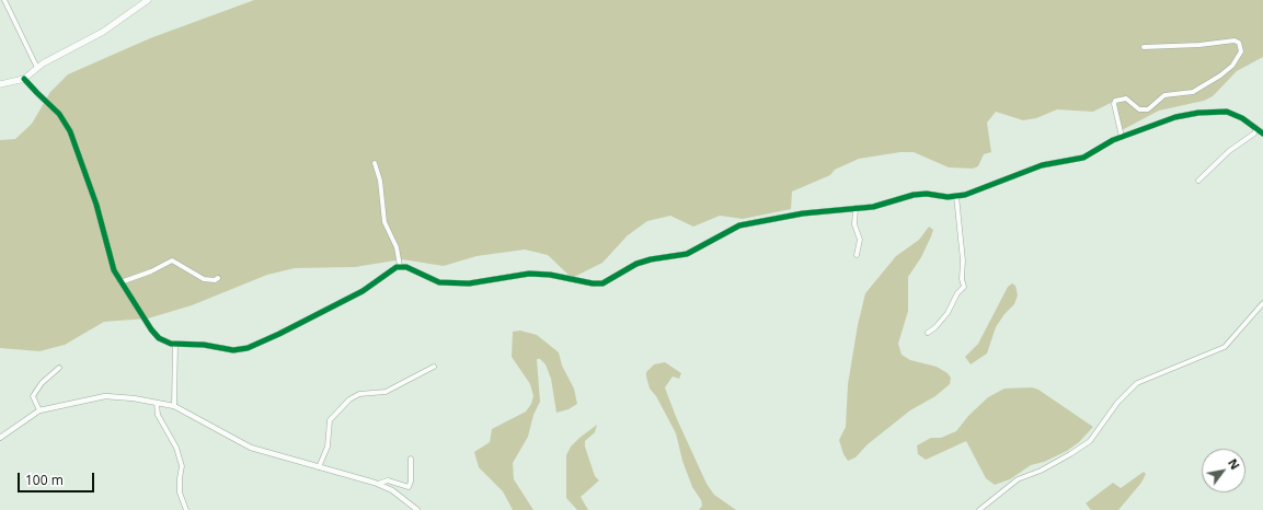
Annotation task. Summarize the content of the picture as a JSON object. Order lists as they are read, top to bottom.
{
  "scale_bar": "100 m",
  "north": "top right"
}
